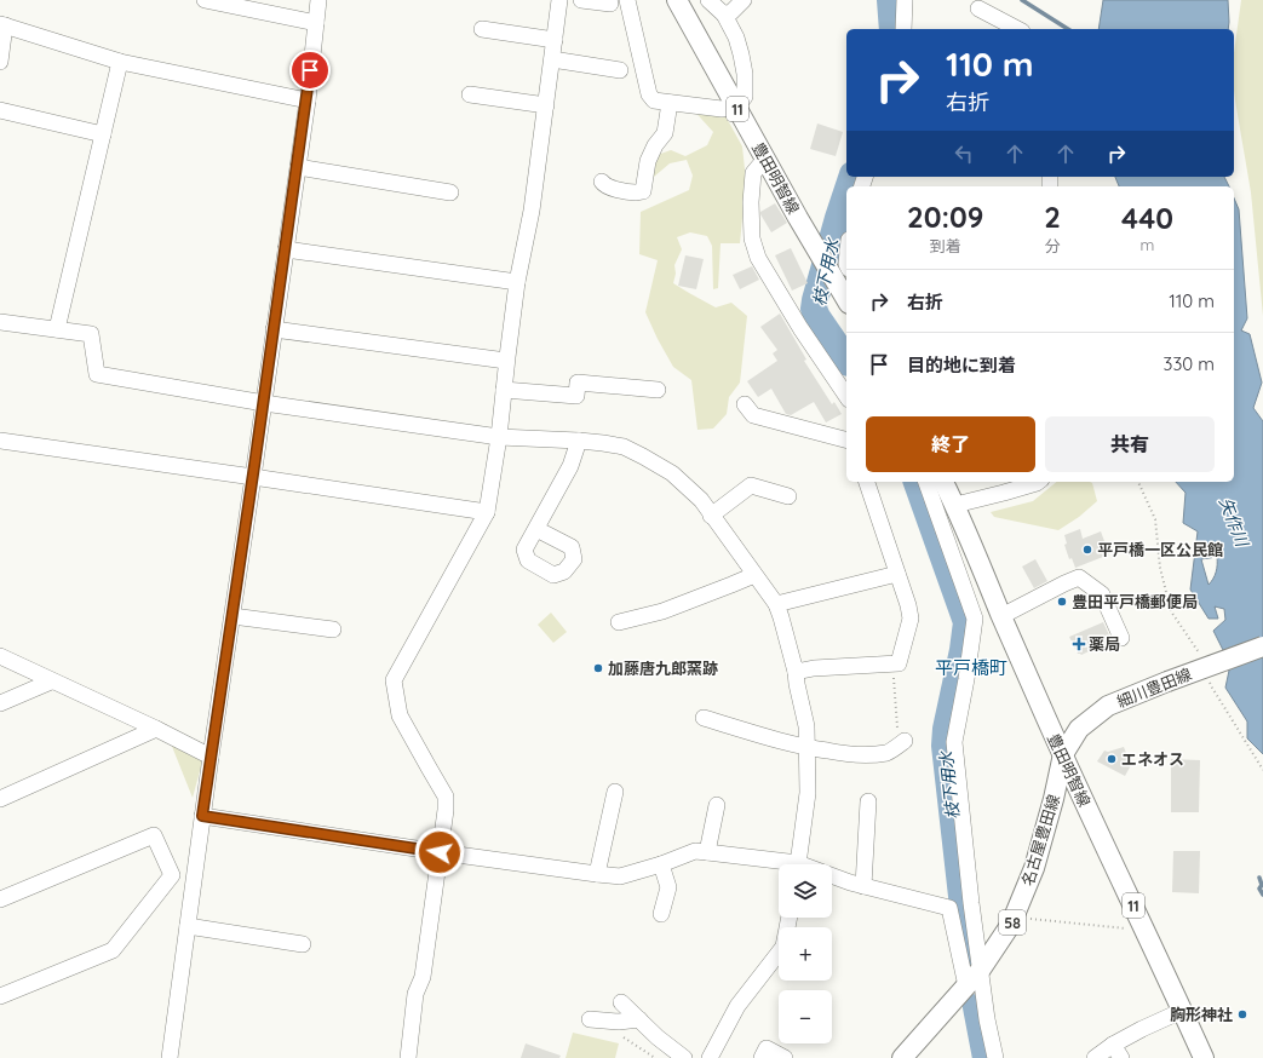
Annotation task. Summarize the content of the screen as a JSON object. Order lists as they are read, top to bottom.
{
  "streets": {
    "main road": [
      "11",
      "豊田明智線",
      "細川豊田線",
      "名古屋豊田線",
      "58"
    ]
  },
  "crossings": [
    ["豊田明智線", "細川豊田線"],
    ["豊田明智線", "名古屋豊田線"],
    ["細川豊田線", "名古屋豊田線"]
  ],
  "districts": ["平戸橋町"],
  "water": ["枝下用水", "矢作川"],
  "places": {
    "other": [
      "平戸橋一区公民館",
      "豊田平戸橋郵便局",
      "加藤唐九郎窯跡",
      "エネオス",
      "胸形神社"
    ],
    "health": ["薬局"]
  },
  "page": {
    "turn": ["110 m", "右折"],
    "eta": [
      "20:09",
      "到着",
      "2",
      "分",
      "440",
      "m"
    ],
    "list": [
      {
        "name": "右折",
        "value": "110 m"
      },
      {
        "name": "目的地に到着",
        "value": "330 m"
      }
    ],
    "buttons": ["終了", "共有"],
    "map_buttons": ["+", "−"]
  }
}
